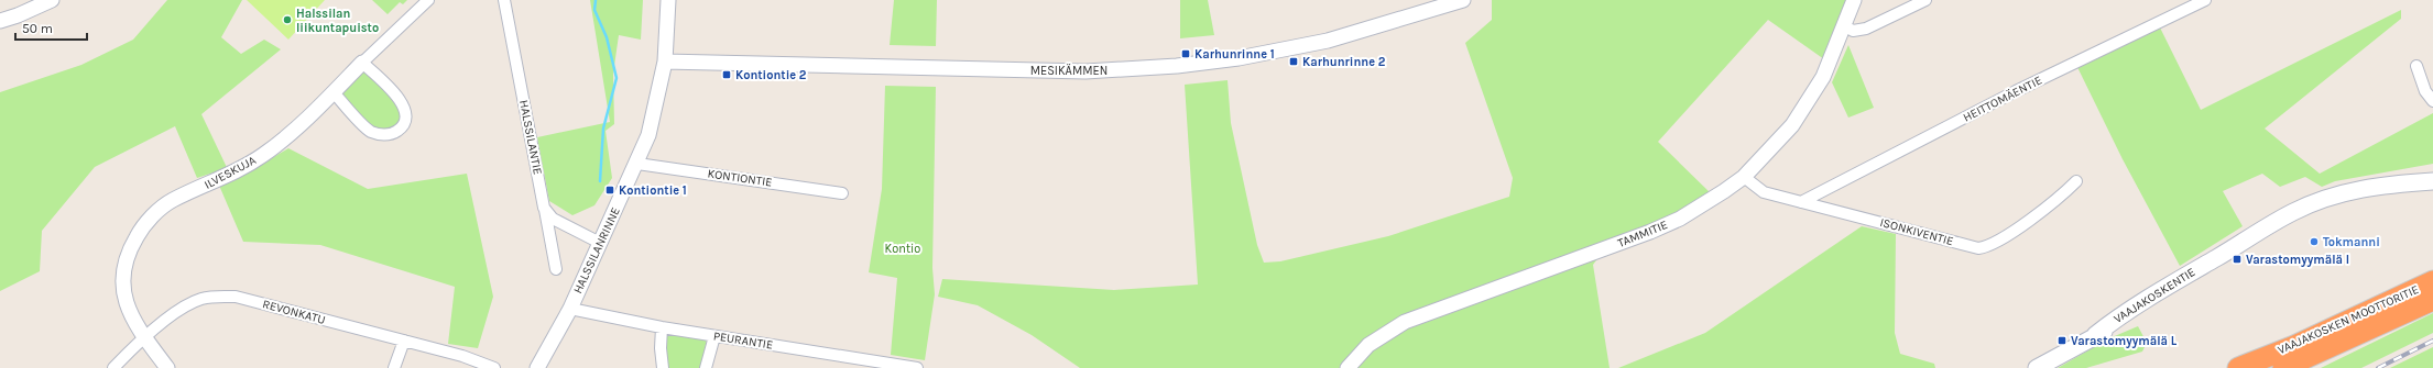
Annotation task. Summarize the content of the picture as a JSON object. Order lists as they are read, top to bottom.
{
  "streets": {
    "highway": ["VAAJAKOSKEN MOOTTORITIE"],
    "main road": ["VAAJAKOSKENTIE"],
    "street": [
      "MESIKÄMMEN",
      "HEITTOMÄENTIE",
      "HALSSILANTIE",
      "ILVESKUJA",
      "KONTIONTIE",
      "ISONKIVENTIE",
      "TAMMITIE",
      "HALSSILANRINNE",
      "REVONKATU",
      "PEURANTIE"
    ]
  },
  "crossings": [
    ["MESIKÄMMEN", "HALSSILANRINNE"],
    ["HEITTOMÄENTIE", "ISONKIVENTIE"],
    ["ILVESKUJA", "REVONKATU"],
    ["KONTIONTIE", "HALSSILANRINNE"],
    ["ISONKIVENTIE", "TAMMITIE"],
    ["HALSSILANRINNE", "PEURANTIE"]
  ],
  "parks": ["Kontio"],
  "places": {
    "other": ["Halssilan liikuntapuisto", "Tokmanni"],
    "transit": [
      "Karhunrinne 1",
      "Karhunrinne 2",
      "Kontiontie 2",
      "Kontiontie 1",
      "Varastomyymälä I",
      "Varastomyymälä L"
    ]
  },
  "scale_bar": "50 m"
}
